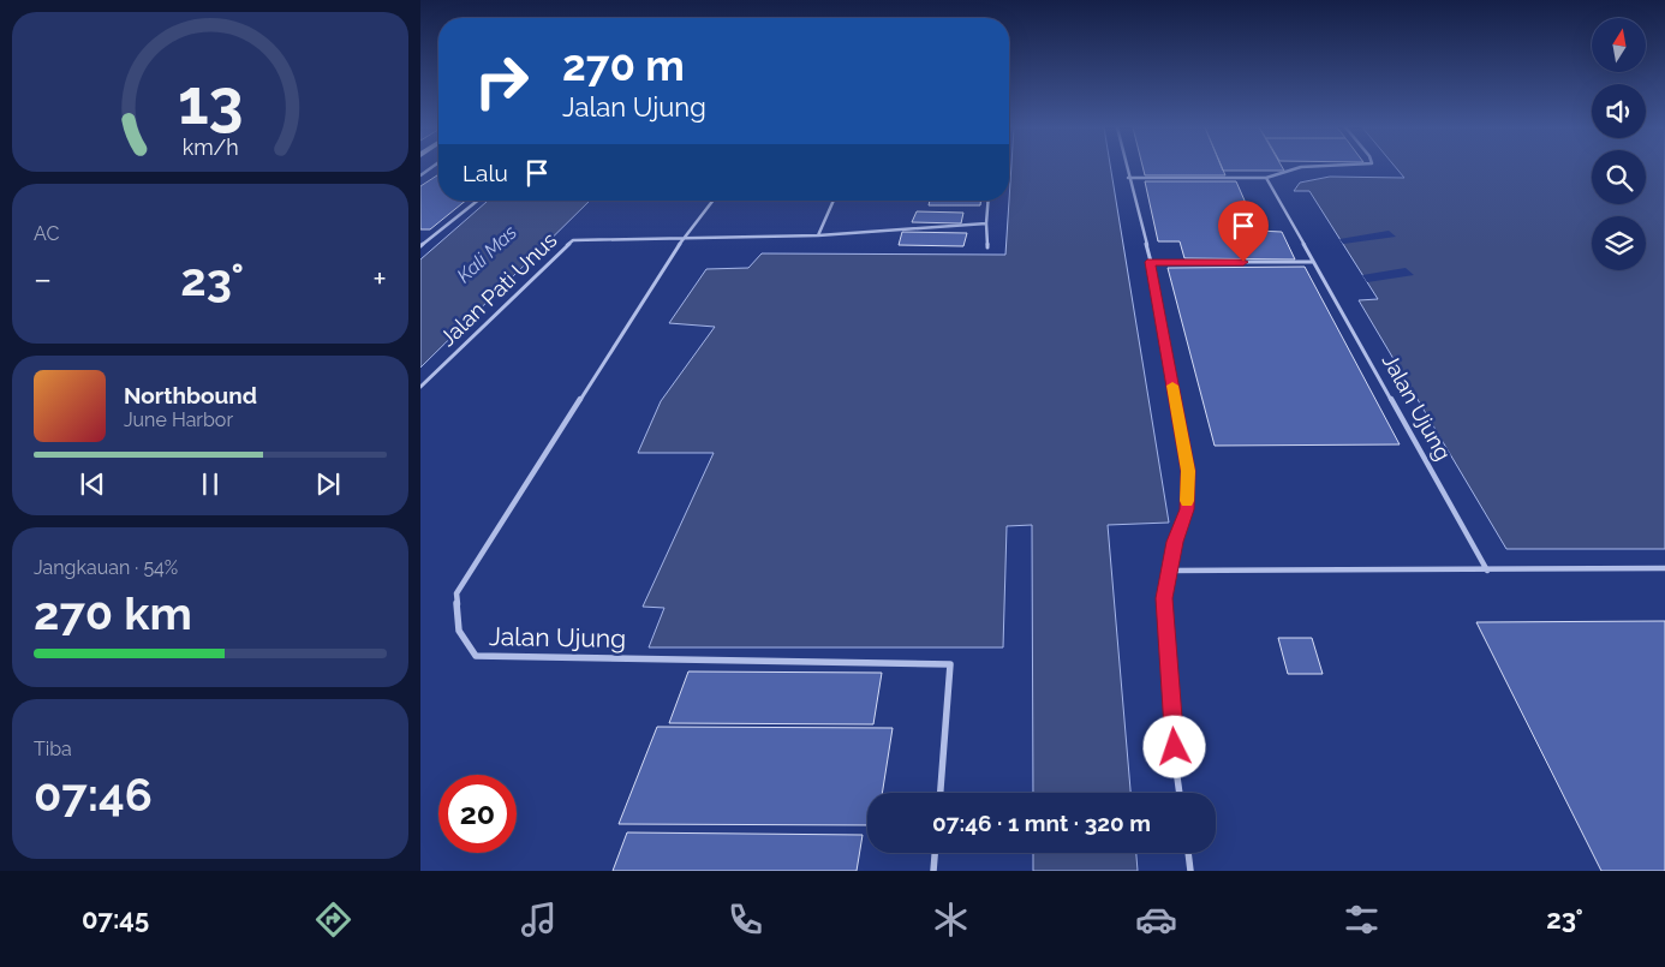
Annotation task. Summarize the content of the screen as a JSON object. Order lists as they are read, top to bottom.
{
  "streets": {
    "lane": ["Jalan Pati Unus", "Jalan Ujung"]
  },
  "crossings": [
    ["Jalan Pati Unus", "Jalan Ujung"]
  ],
  "water": ["Kali Mas"],
  "north": "top",
  "page": {
    "turn": ["270 m", "Jalan Ujung"],
    "then": "Lalu",
    "tile": [
      "AC",
      ["Jangkauan · 54%", "270 km"],
      ["Tiba", "07:46"]
    ],
    "heat": ["−", "23°", "+"],
    "song": ["Northbound", "June Harbor"],
    "limit": "20",
    "trip": "07:46 · 1 mnt · 320 m",
    "tabs": ["07:45", "23°"],
    "gauge": ["13", "km/h"]
  }
}
